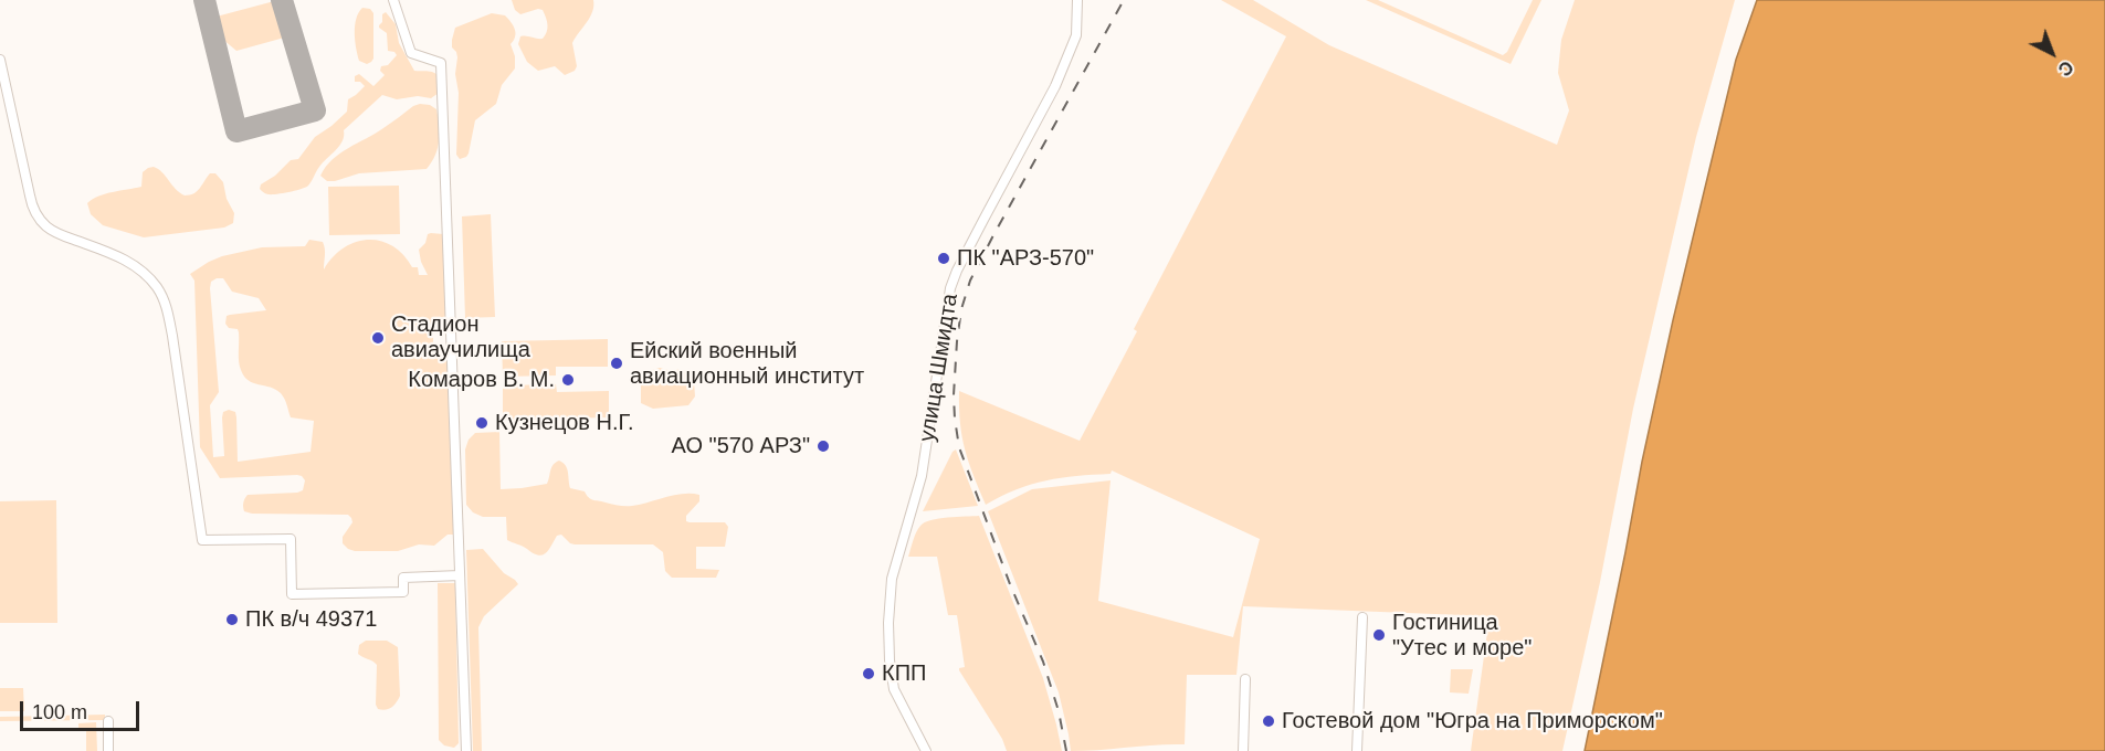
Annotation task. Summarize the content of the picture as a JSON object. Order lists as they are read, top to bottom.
{
  "streets": {
    "street": ["улица Шмидта"]
  },
  "places": [
    "ПК \"АРЗ-570\"",
    "Стадион авиаучилища",
    "Ейский военный авиационный институт",
    "Комаров В. М.",
    "Кузнецов Н.Г.",
    "АО \"570 АРЗ\"",
    "ПК в/ч 49371",
    "Гостиница \"Утес и море\"",
    "КПП",
    "Гостевой дом \"Югра на Приморском\""
  ],
  "scale_bar": "100 m",
  "north": "bottom right"
}
